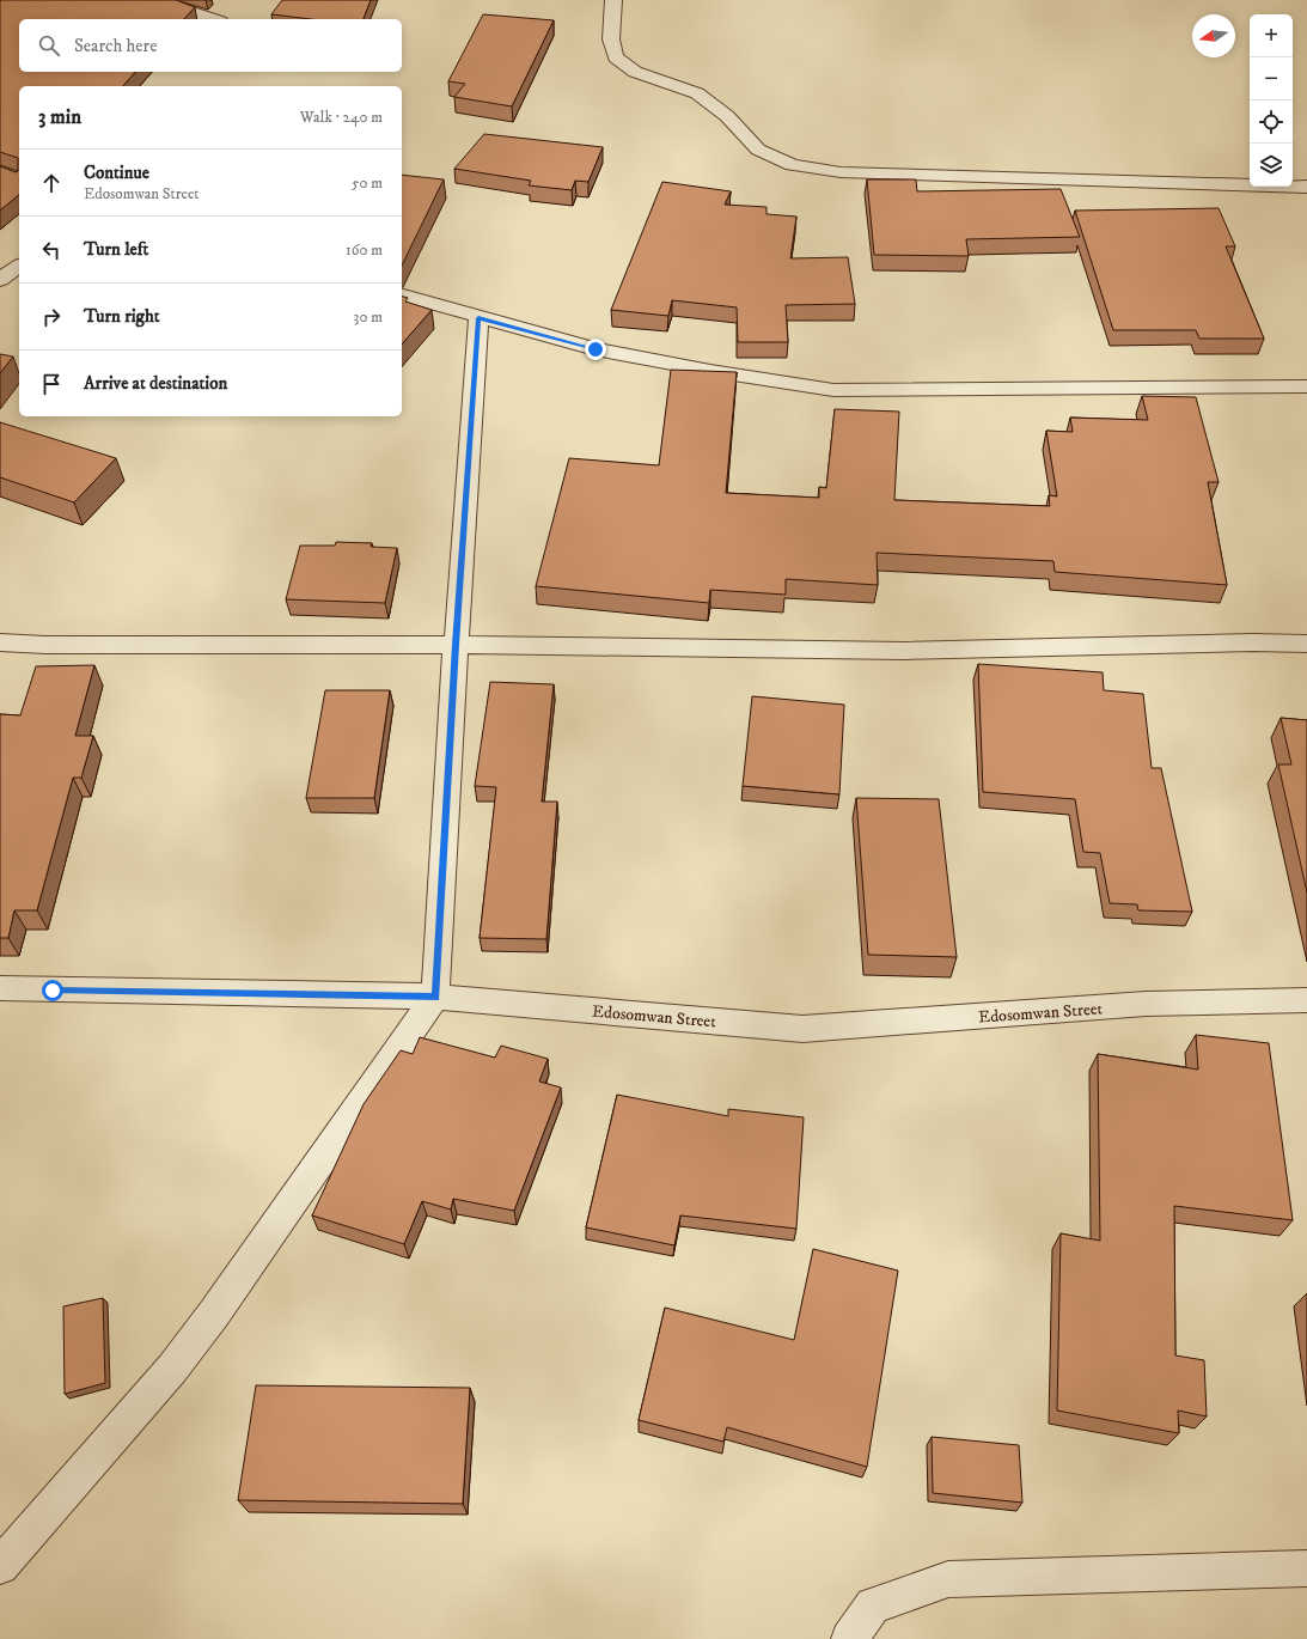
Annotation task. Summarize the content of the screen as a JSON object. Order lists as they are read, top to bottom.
{
  "streets": {
    "street": ["Edosomwan Street"]
  },
  "north": "left",
  "page": {
    "map_buttons": ["+", "−"],
    "search": "Search here",
    "heading": ["3 min", "Walk · 240 m"],
    "list": [
      ["Continue", "Edosomwan Street", "50 m"],
      ["Turn left", "160 m"],
      ["Turn right", "30 m"],
      "Arrive at destination"
    ]
  }
}
